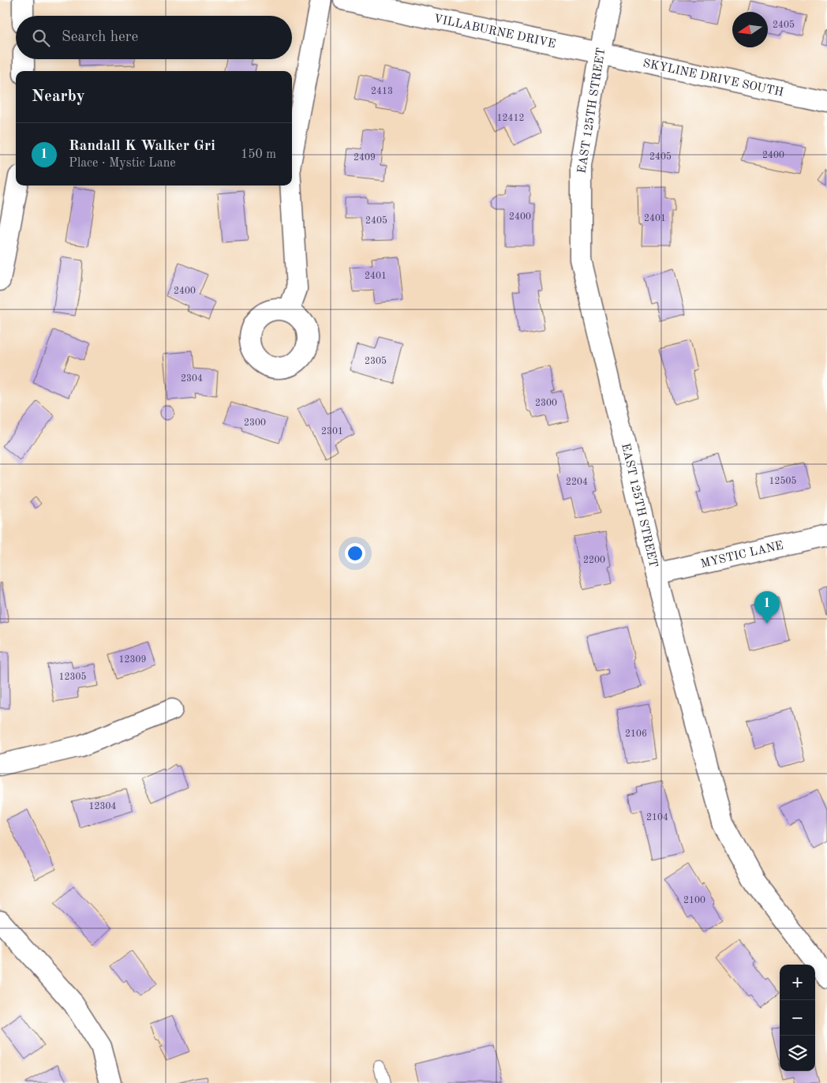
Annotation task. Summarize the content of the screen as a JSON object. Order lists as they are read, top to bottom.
{
  "streets": {
    "street": [
      "VILLABURNE DRIVE",
      "SKYLINE DRIVE SOUTH",
      "EAST 125TH STREET",
      "MYSTIC LANE"
    ]
  },
  "crossings": [
    ["VILLABURNE DRIVE", "SKYLINE DRIVE SOUTH"],
    ["VILLABURNE DRIVE", "EAST 125TH STREET"],
    ["SKYLINE DRIVE SOUTH", "EAST 125TH STREET"],
    ["EAST 125TH STREET", "MYSTIC LANE"]
  ],
  "house_numbers": [
    "2405",
    "2413",
    "12412",
    "2400",
    "2405",
    "2409",
    "2400",
    "2401",
    "2405",
    "2401",
    "2400",
    "2305",
    "2304",
    "2300",
    "2300",
    "2301",
    "12505",
    "2204",
    "2200",
    "12309",
    "12305",
    "2106",
    "12304",
    "2104",
    "2100"
  ],
  "north": "left",
  "page": {
    "search": "Search here",
    "heading": "Nearby",
    "list": [
      {
        "mark": "1",
        "name": "Randall K Walker Gri",
        "note": "Place · Mystic Lane",
        "value": "150 m"
      }
    ],
    "pins": "1",
    "map_buttons": ["+", "−"]
  }
}
